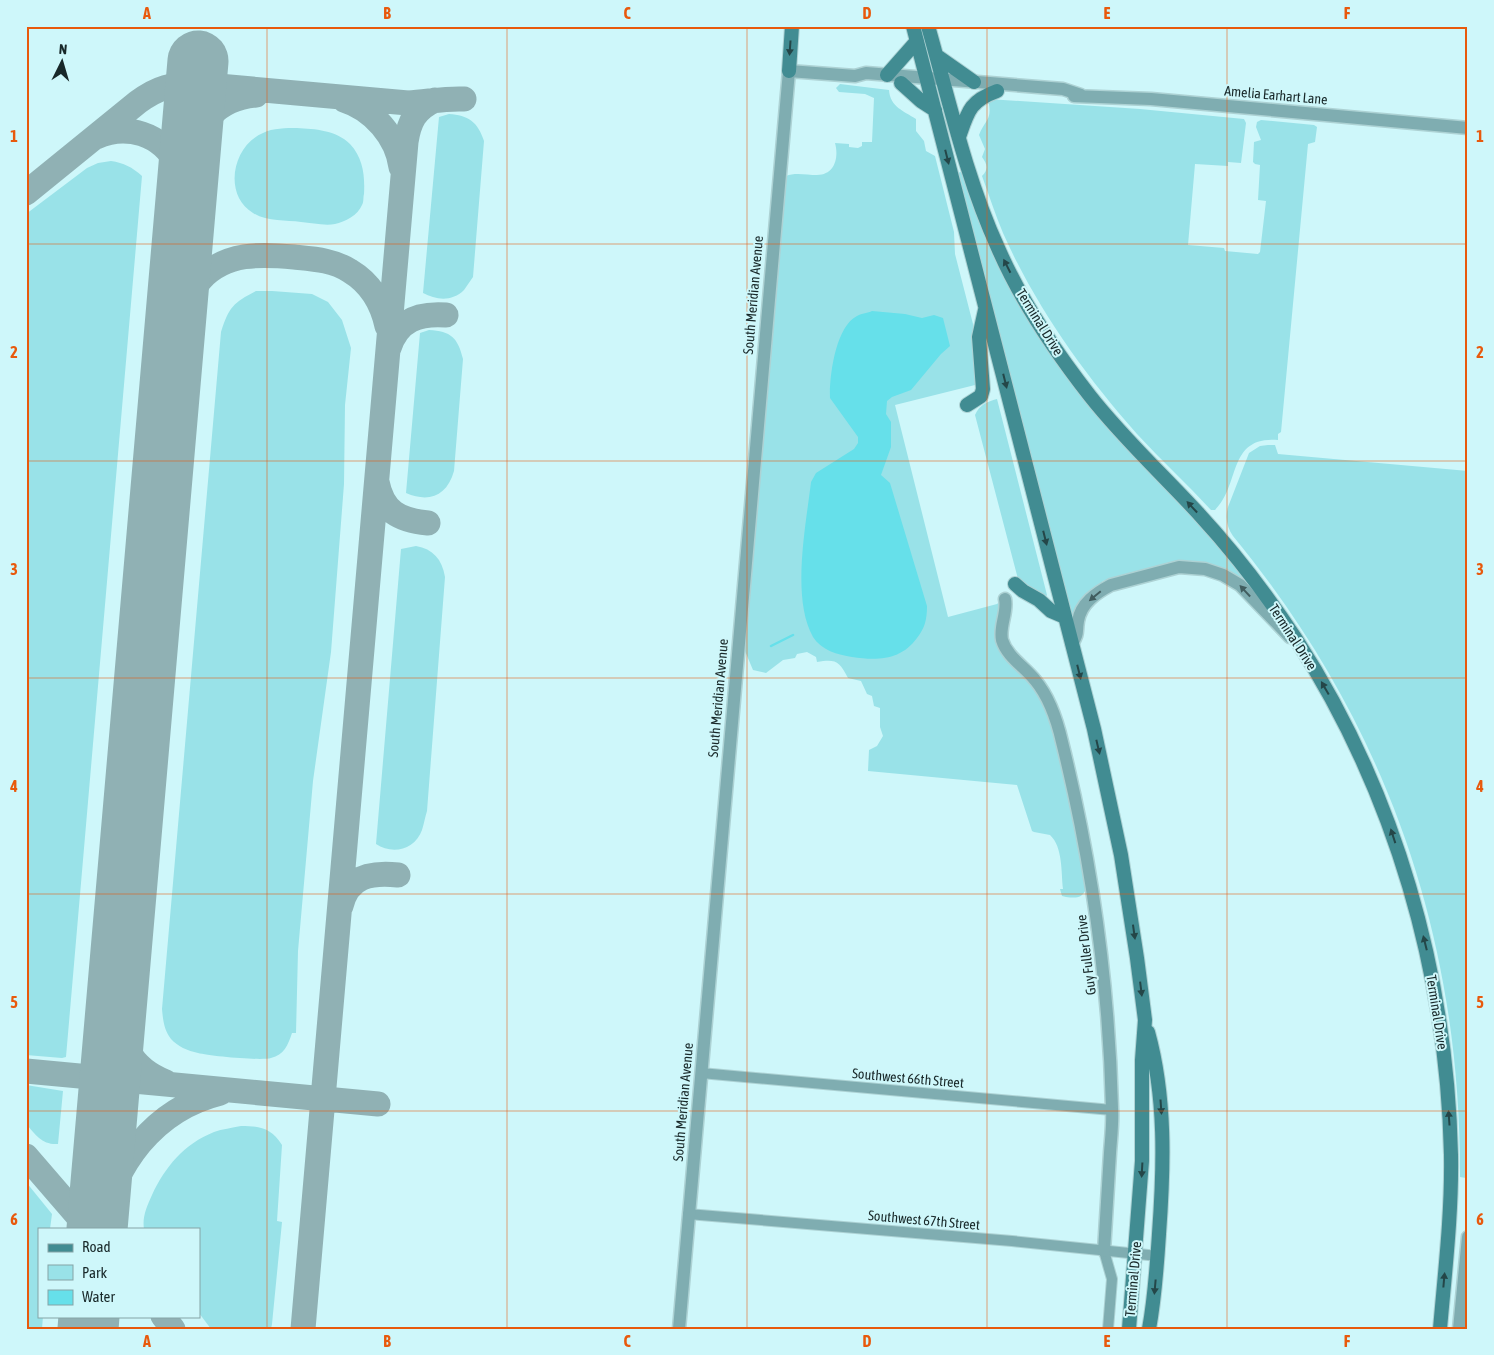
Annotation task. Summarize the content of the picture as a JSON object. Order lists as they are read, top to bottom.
{
  "streets": {
    "main road": ["Terminal Drive"],
    "street": [
      "Amelia Earhart Lane",
      "South Meridian Avenue",
      "Guy Fuller Drive",
      "Southwest 66th Street",
      "Southwest 67th Street"
    ]
  },
  "crossings": [
    ["Amelia Earhart Lane", "South Meridian Avenue"],
    ["Amelia Earhart Lane", "Terminal Drive"],
    ["South Meridian Avenue", "Southwest 66th Street"],
    ["South Meridian Avenue", "Southwest 67th Street"],
    ["Terminal Drive", "Southwest 67th Street"],
    ["Guy Fuller Drive", "Southwest 66th Street"],
    ["Guy Fuller Drive", "Southwest 67th Street"]
  ],
  "legend": ["Road", "Park", "Water"],
  "north": "top",
  "grid": {
    "columns": [
      "A",
      "B",
      "C",
      "D",
      "E",
      "F"
    ],
    "rows": [
      "1",
      "2",
      "3",
      "4",
      "5",
      "6"
    ]
  }
}
